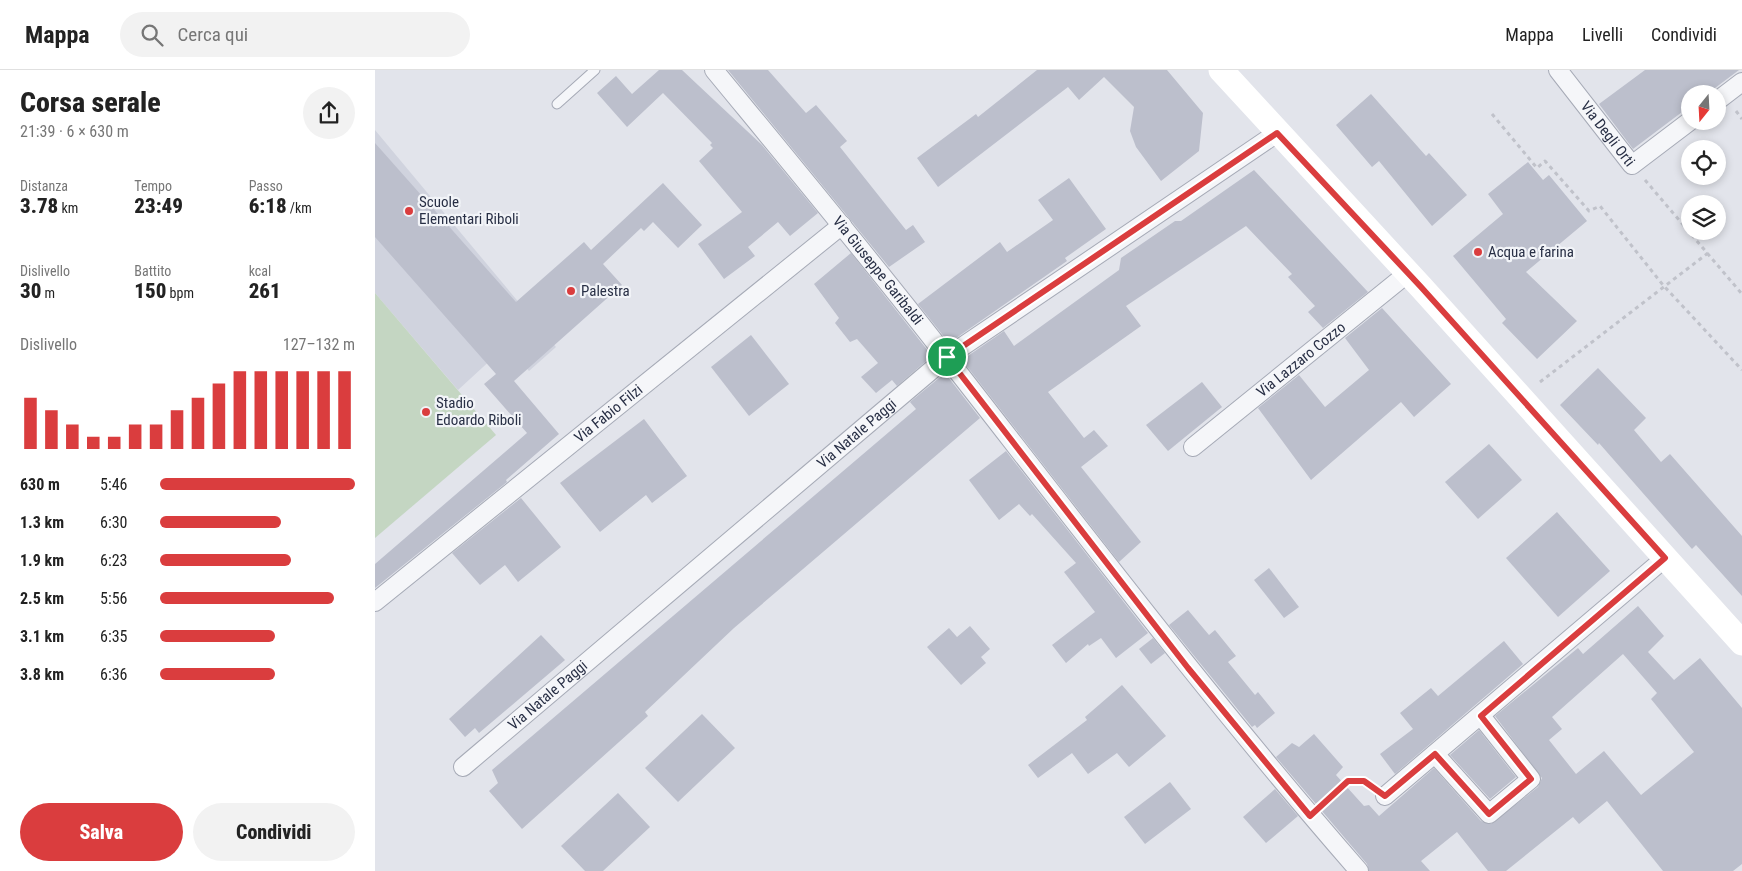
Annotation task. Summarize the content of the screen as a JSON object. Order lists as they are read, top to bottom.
{
  "streets": {
    "street": [
      "Via Degli Orti",
      "Via Giuseppe Garibaldi",
      "Via Lazzaro Cozzo",
      "Via Fabio Filzi",
      "Via Natale Paggi"
    ]
  },
  "crossings": [
    ["Via Giuseppe Garibaldi", "Via Fabio Filzi"],
    ["Via Giuseppe Garibaldi", "Via Natale Paggi"]
  ],
  "places": [
    "Scuole Elementari Riboli",
    "Acqua e farina",
    "Palestra",
    "Stadio Edoardo Riboli"
  ],
  "north": "bottom",
  "page": {
    "header": "Mappa",
    "search": "Cerca qui",
    "nav": ["Mappa", "Livelli", "Condividi"],
    "heading": ["Corsa serale", "21:39 · 6 × 630 m"],
    "stats": [
      ["Distanza", "3.78 km"],
      ["Tempo", "23:49"],
      ["Passo", "6:18 /km"],
      ["Dislivello", "30 m"],
      ["Battito", "150 bpm"],
      ["kcal", "261"]
    ],
    "chart": ["Dislivello", "127–132 m"],
    "list": [
      {
        "name": "630 m",
        "note": "5:46"
      },
      {
        "name": "1.3 km",
        "note": "6:30"
      },
      {
        "name": "1.9 km",
        "note": "6:23"
      },
      {
        "name": "2.5 km",
        "note": "5:56"
      },
      {
        "name": "3.1 km",
        "note": "6:35"
      },
      {
        "name": "3.8 km",
        "note": "6:36"
      }
    ],
    "buttons": ["Salva", "Condividi"]
  }
}
